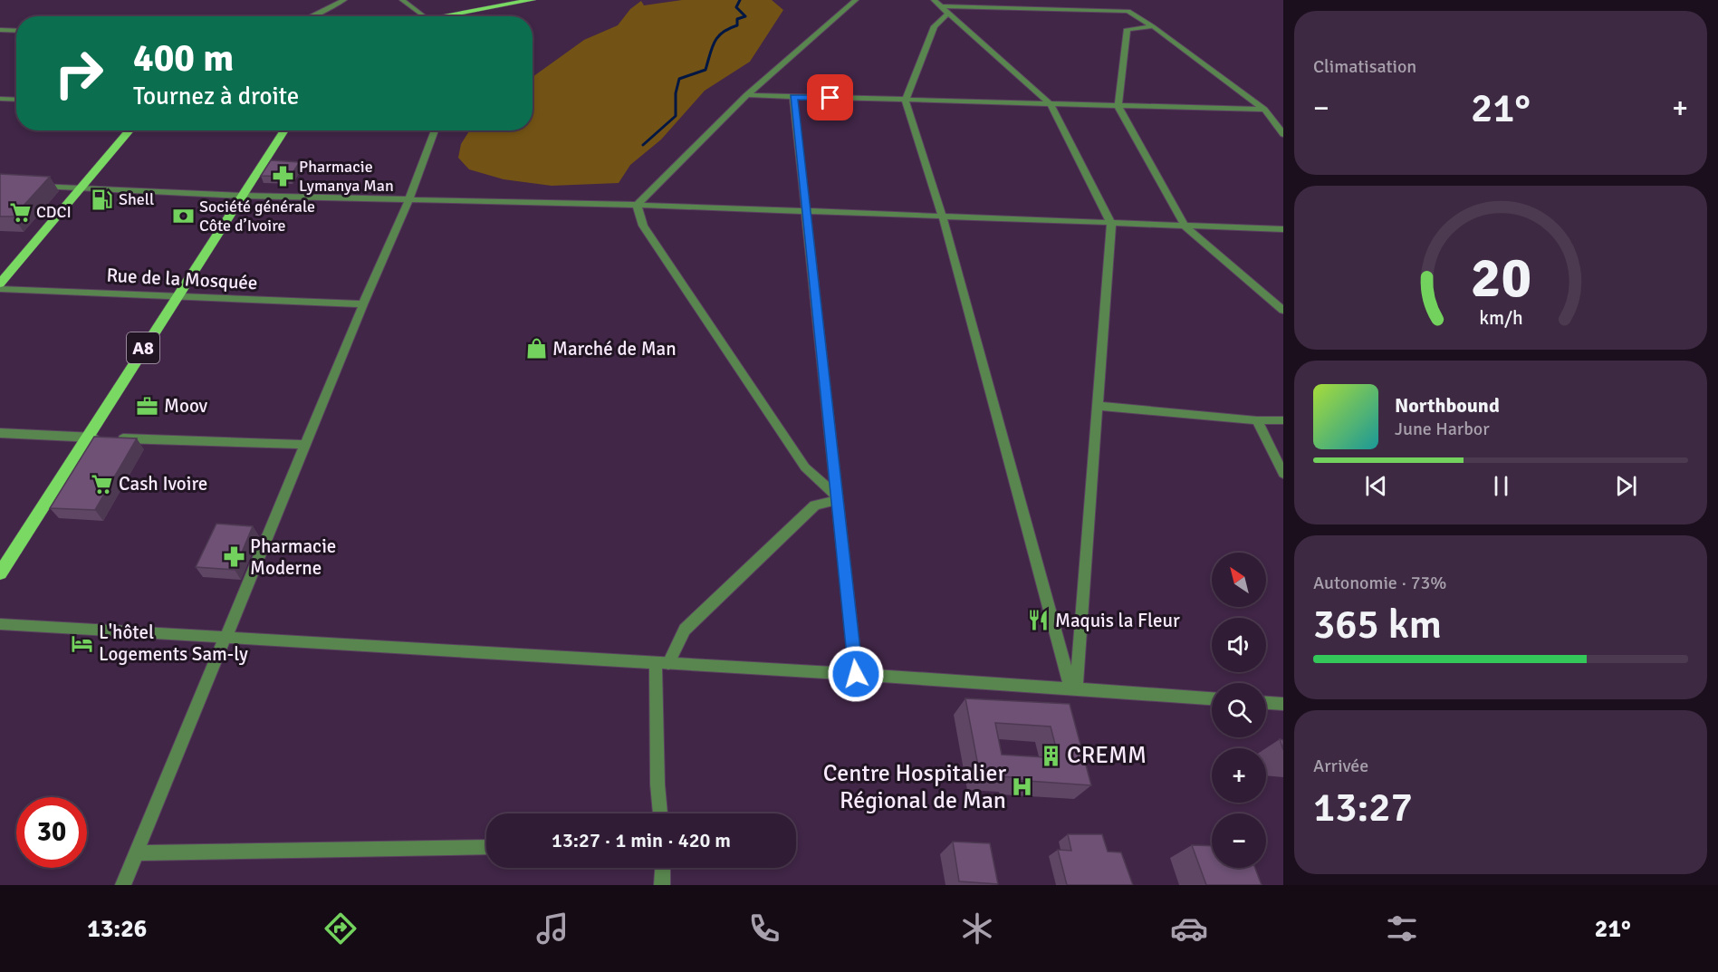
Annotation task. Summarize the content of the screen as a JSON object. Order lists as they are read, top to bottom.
{
  "streets": {
    "main road": ["A8"],
    "street": ["Rue de la Mosquée"]
  },
  "crossings": [
    ["Rue de la Mosquée", "A8"]
  ],
  "places": {
    "pharmacy": ["Pharmacie Lymanya Man", "Pharmacie Moderne"],
    "fuel station": ["Shell"],
    "supermarket": ["CDCI", "Cash Ivoire"],
    "bank": ["Société générale Côte d’Ivoire"],
    "shop": ["Marché de Man"],
    "office": ["Moov"],
    "restaurant": ["Maquis la Fleur"],
    "hotel": ["L'hôtel Logements Sam-ly"],
    "building": ["CREMM"],
    "hospital": ["Centre Hospitalier Régional de Man"]
  },
  "north": "top left",
  "page": {
    "tile": [
      "Climatisation",
      ["Autonomie · 73%", "365 km"],
      ["Arrivée", "13:27"]
    ],
    "turn": ["400 m", "Tournez à droite"],
    "heat": ["−", "21°", "+"],
    "song": ["Northbound", "June Harbor"],
    "map_buttons": ["+", "−"],
    "limit": "30",
    "trip": "13:27 · 1 min · 420 m",
    "tabs": ["13:26", "21°"],
    "gauge": ["20", "km/h"]
  }
}
